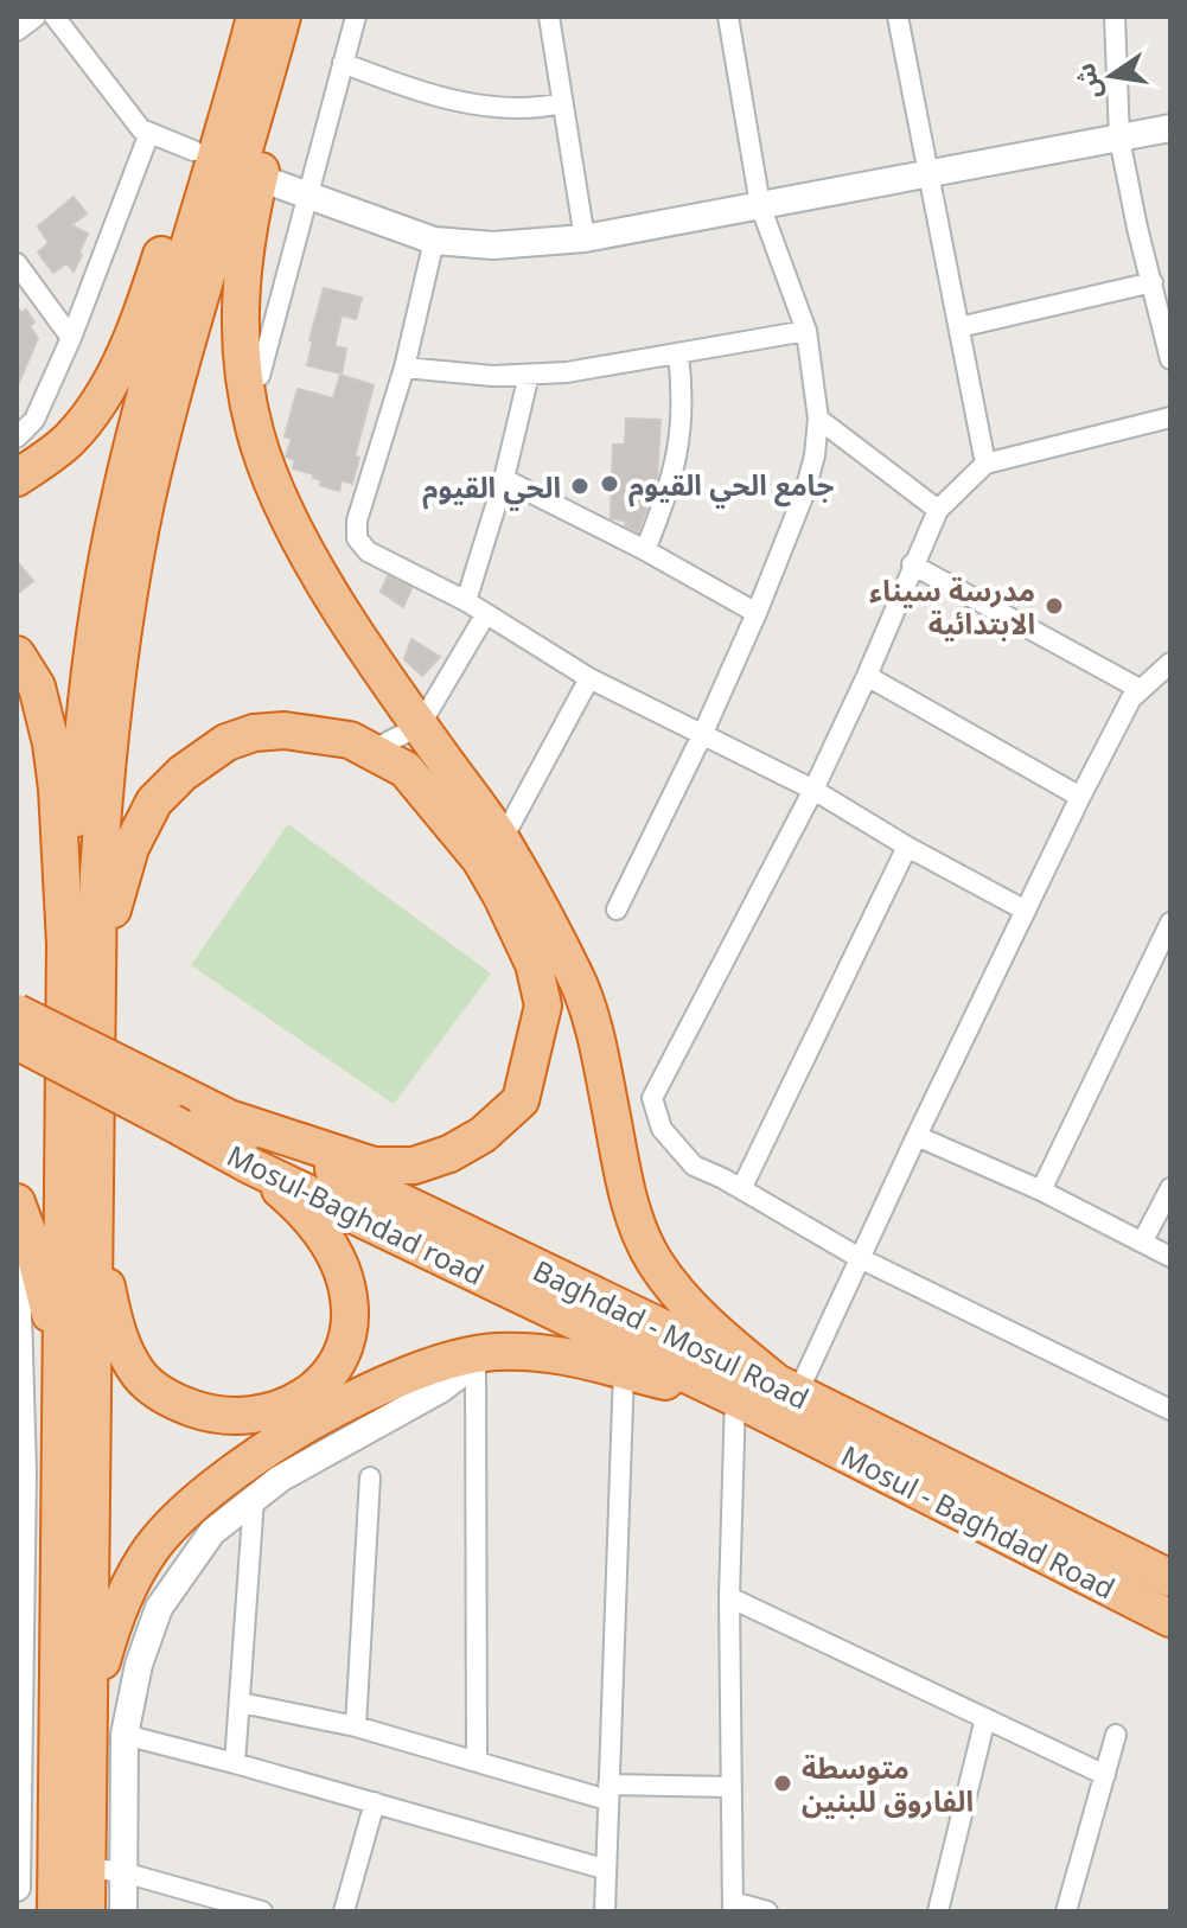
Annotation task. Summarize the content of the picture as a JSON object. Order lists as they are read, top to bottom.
{
  "streets": {
    "highway": ["Mosul-Baghdad road", "Baghdad - Mosul Road", "Mosul - Baghdad Road"]
  },
  "crossings": [
    ["Mosul-Baghdad road", "Mosul - Baghdad Road"]
  ],
  "places": [
    "جامع الحي القيوم",
    "الحي القيوم",
    "مدرسة سيناء الابتدائية",
    "متوسطة الفاروق للبنين"
  ],
  "north": "left"
}
